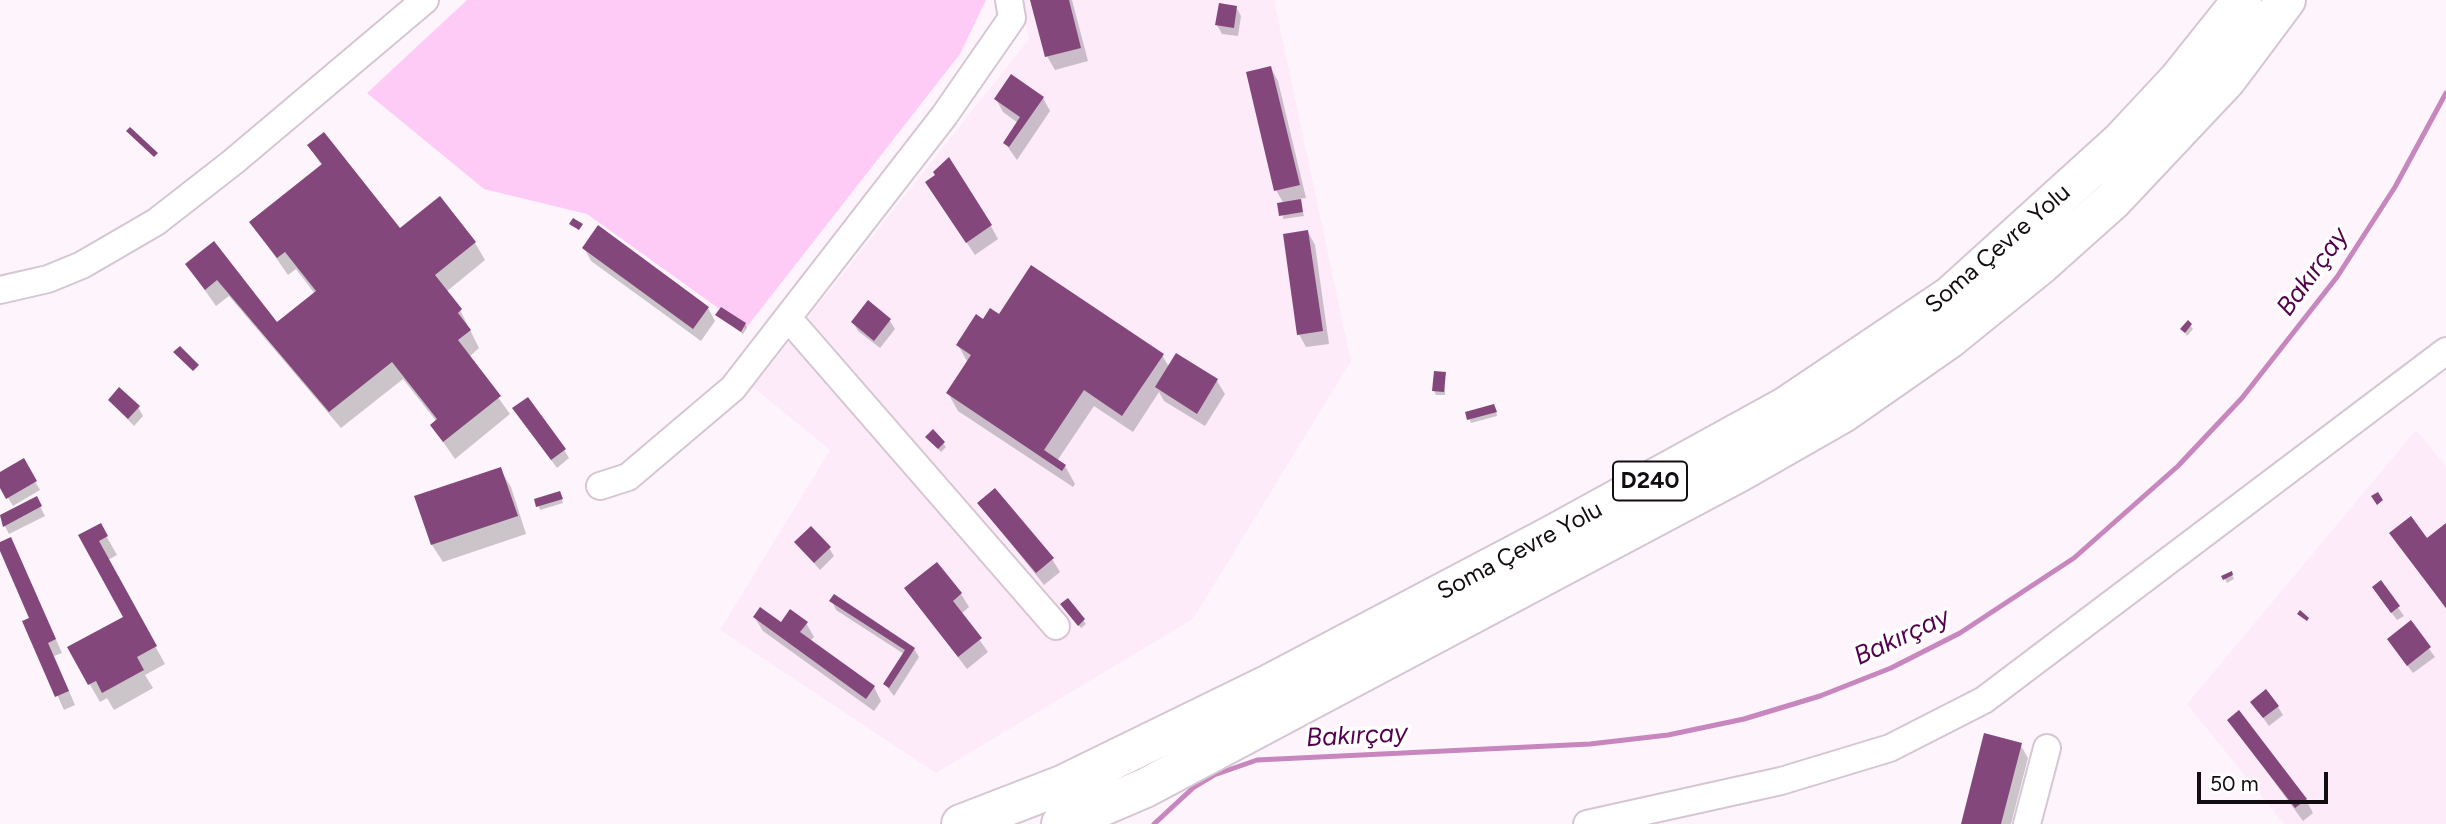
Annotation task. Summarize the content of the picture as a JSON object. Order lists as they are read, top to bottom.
{
  "streets": {
    "highway": ["Soma Çevre Yolu", "D240"]
  },
  "water": ["Bakırçay"],
  "scale_bar": "50 m"
}
